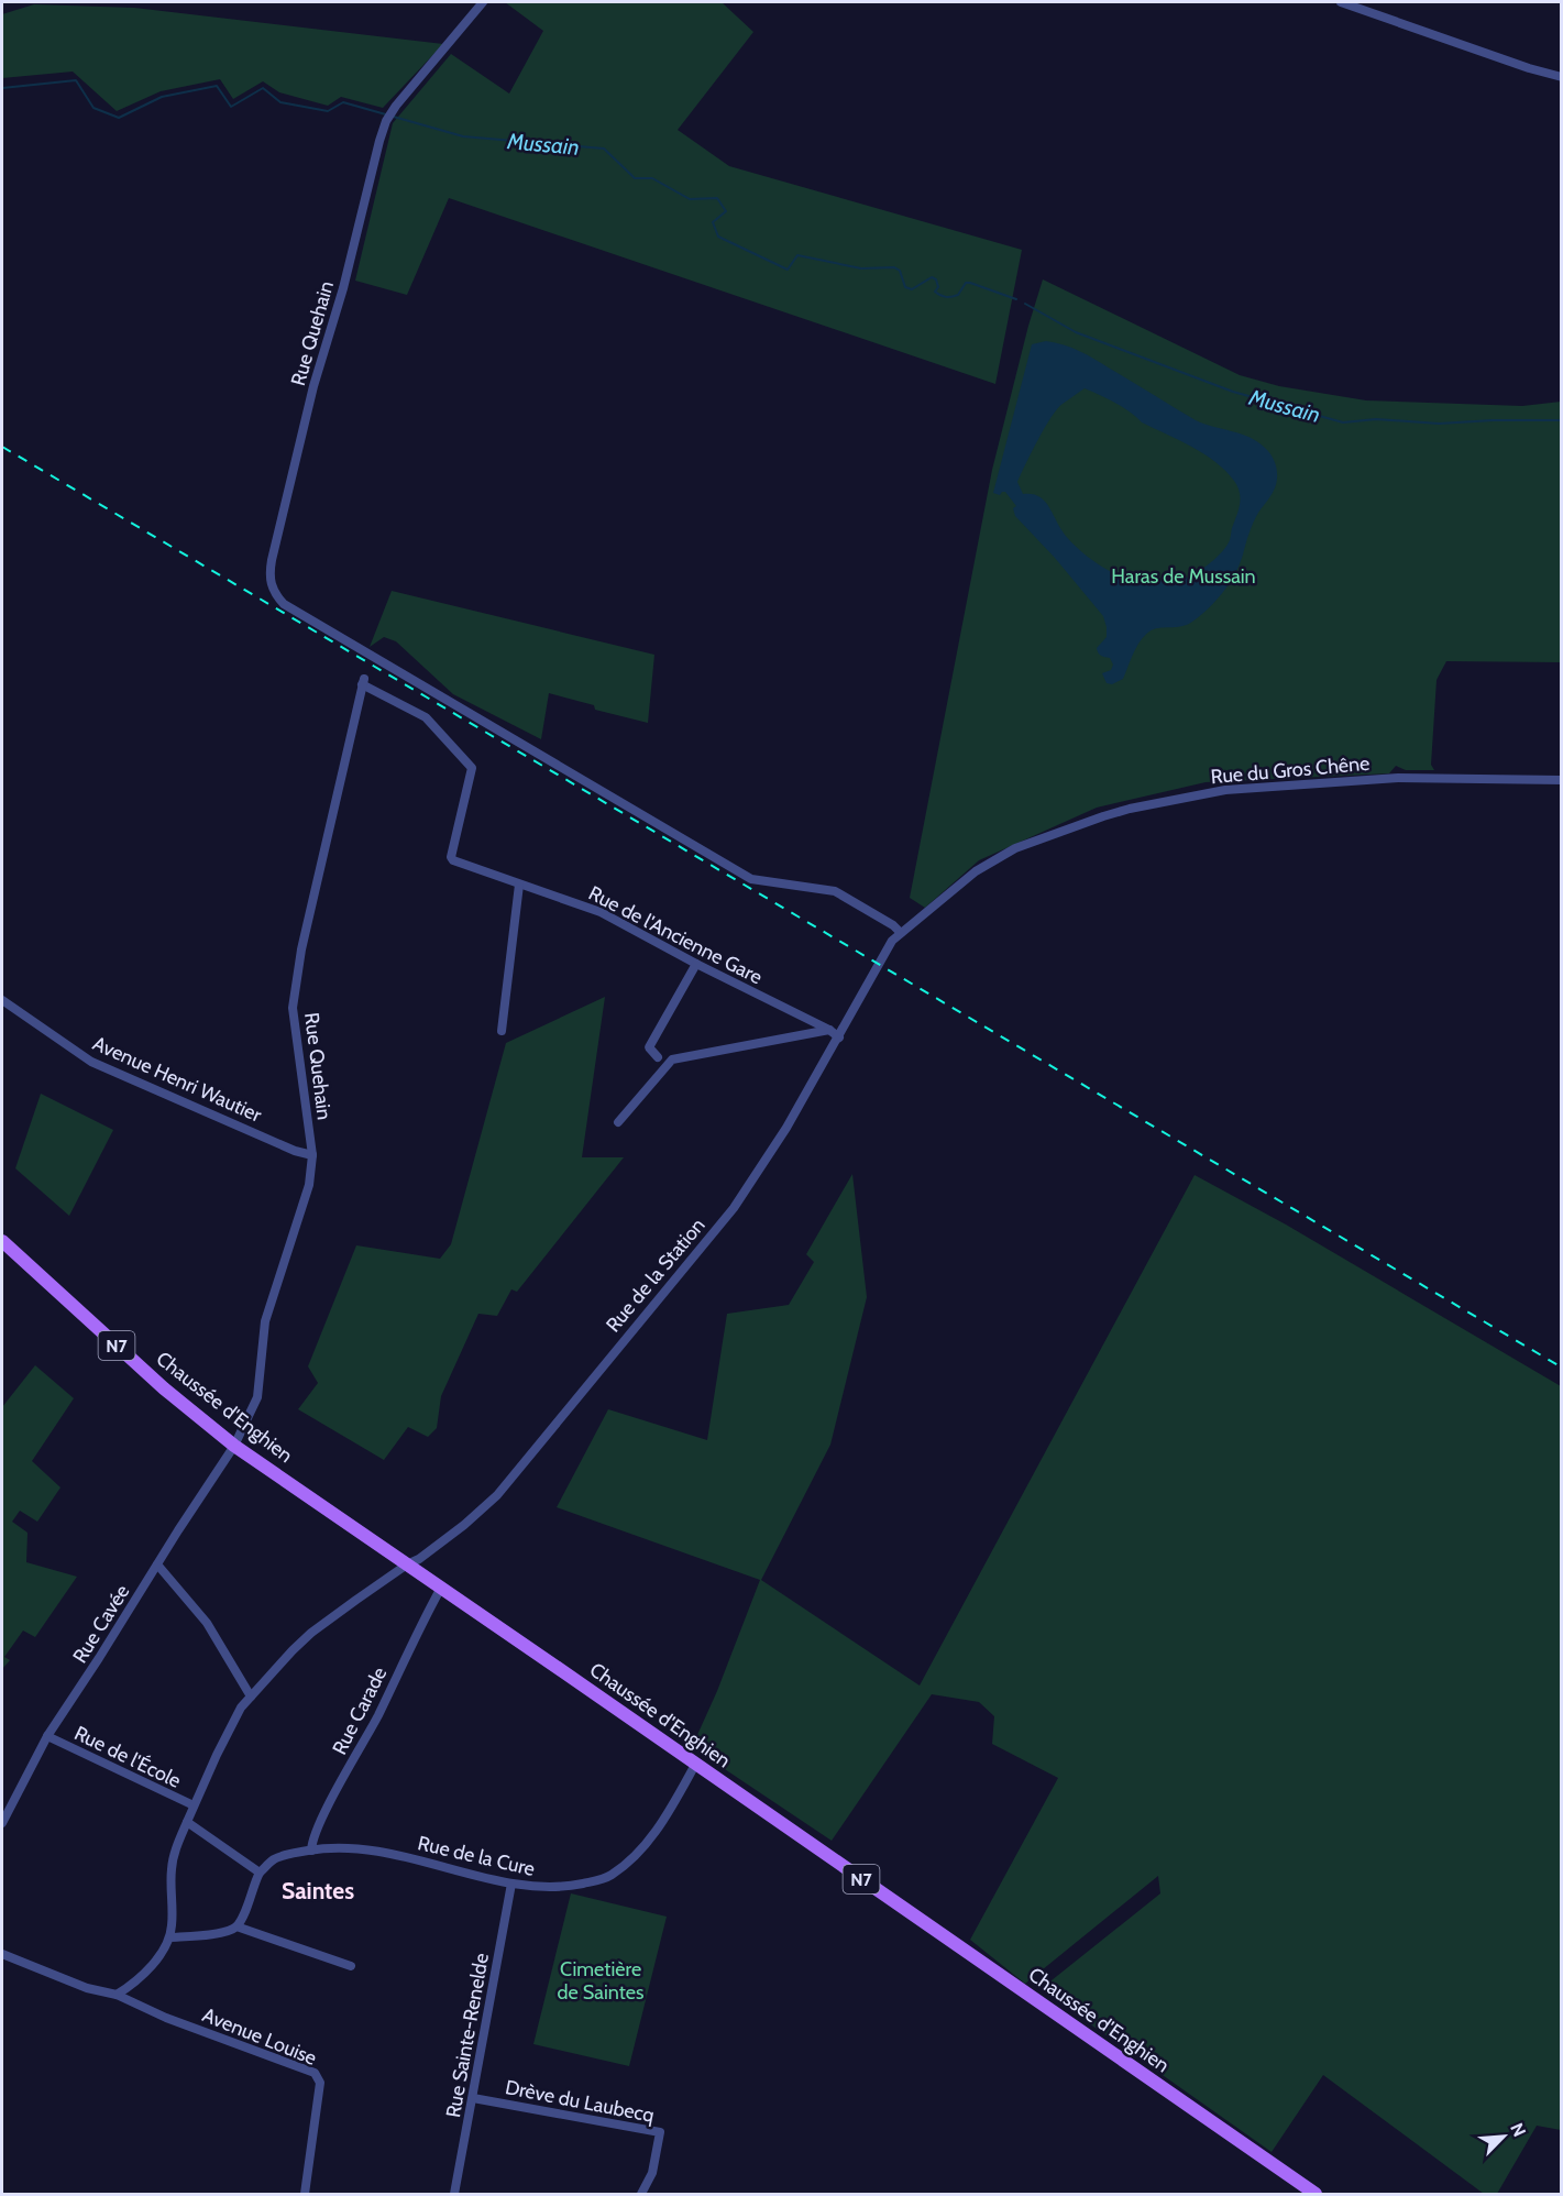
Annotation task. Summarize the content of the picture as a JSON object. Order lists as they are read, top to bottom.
{
  "streets": {
    "main road": ["N7", "Chaussée d'Enghien"],
    "street": [
      "Rue Quehain",
      "Rue du Gros Chêne",
      "Rue de l'Ancienne Gare",
      "Avenue Henri Wautier",
      "Rue de la Station",
      "Rue Cavée",
      "Rue Carade",
      "Rue de l'École",
      "Rue de la Cure",
      "Rue Sainte-Renelde",
      "Avenue Louise",
      "Drève du Laubecq"
    ]
  },
  "crossings": [
    ["Rue Quehain", "Rue du Gros Chêne"],
    ["Rue Quehain", "Rue de l'Ancienne Gare"],
    ["Rue Quehain", "Avenue Henri Wautier"],
    ["Rue Quehain", "Chaussée d'Enghien"],
    ["Rue Quehain", "Rue Cavée"],
    ["Rue du Gros Chêne", "Rue de la Station"],
    ["Rue de l'Ancienne Gare", "Rue de la Station"],
    ["Rue de la Station", "Chaussée d'Enghien"],
    ["Rue de la Station", "Rue de l'École"],
    ["Chaussée d'Enghien", "Rue Cavée"],
    ["Chaussée d'Enghien", "Rue Carade"],
    ["Chaussée d'Enghien", "Rue de la Cure"],
    ["Rue Cavée", "Rue de l'École"],
    ["Rue Carade", "Rue de la Cure"],
    ["Rue de la Cure", "Rue Sainte-Renelde"],
    ["Rue Sainte-Renelde", "Drève du Laubecq"]
  ],
  "districts": ["Saintes"],
  "water": ["Mussain"],
  "parks": ["Haras de Mussain", "Cimetière de Saintes"],
  "north": "top right"
}
